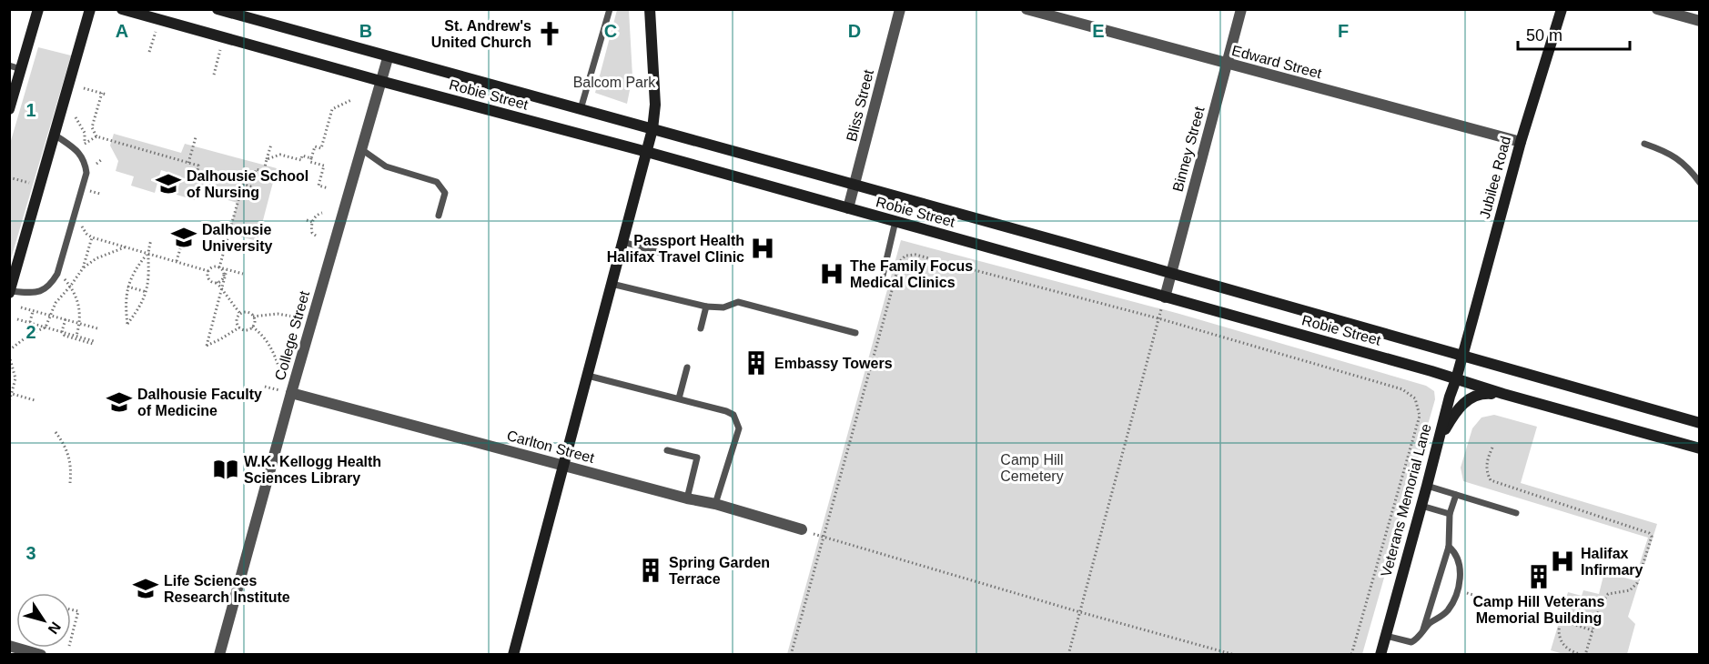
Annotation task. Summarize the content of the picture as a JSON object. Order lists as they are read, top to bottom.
{
  "streets": {
    "main road": ["Robie Street", "Jubilee Road", "Veterans Memorial Lane"],
    "street": [
      "Edward Street",
      "Bliss Street",
      "Binney Street",
      "College Street",
      "Carlton Street"
    ]
  },
  "crossings": [
    ["Edward Street", "Binney Street"],
    ["Edward Street", "Jubilee Road"],
    ["Robie Street", "Bliss Street"],
    ["Robie Street", "Binney Street"],
    ["Robie Street", "Jubilee Road"],
    ["Robie Street", "College Street"],
    ["Robie Street", "Veterans Memorial Lane"],
    ["Jubilee Road", "Veterans Memorial Lane"],
    ["College Street", "Carlton Street"]
  ],
  "parks": ["Balcom Park", "Camp Hill Cemetery"],
  "places": {
    "church": ["St. Andrew's United Church"],
    "school or university": [
      "Dalhousie School of Nursing",
      "Dalhousie University",
      "Dalhousie Faculty of Medicine",
      "Life Sciences Research Institute"
    ],
    "hospital": ["Passport Health Halifax Travel Clinic", "The Family Focus Medical Clinics", "Halifax Infirmary"],
    "building": ["Embassy Towers", "Spring Garden Terrace", "Camp Hill Veterans Memorial Building"],
    "library": ["W.K. Kellogg Health Sciences Library"]
  },
  "scale_bar": "50 m",
  "north": "bottom right",
  "grid": {
    "columns": [
      "A",
      "B",
      "C",
      "D",
      "E",
      "F"
    ],
    "rows": ["1", "2", "3"]
  }
}
